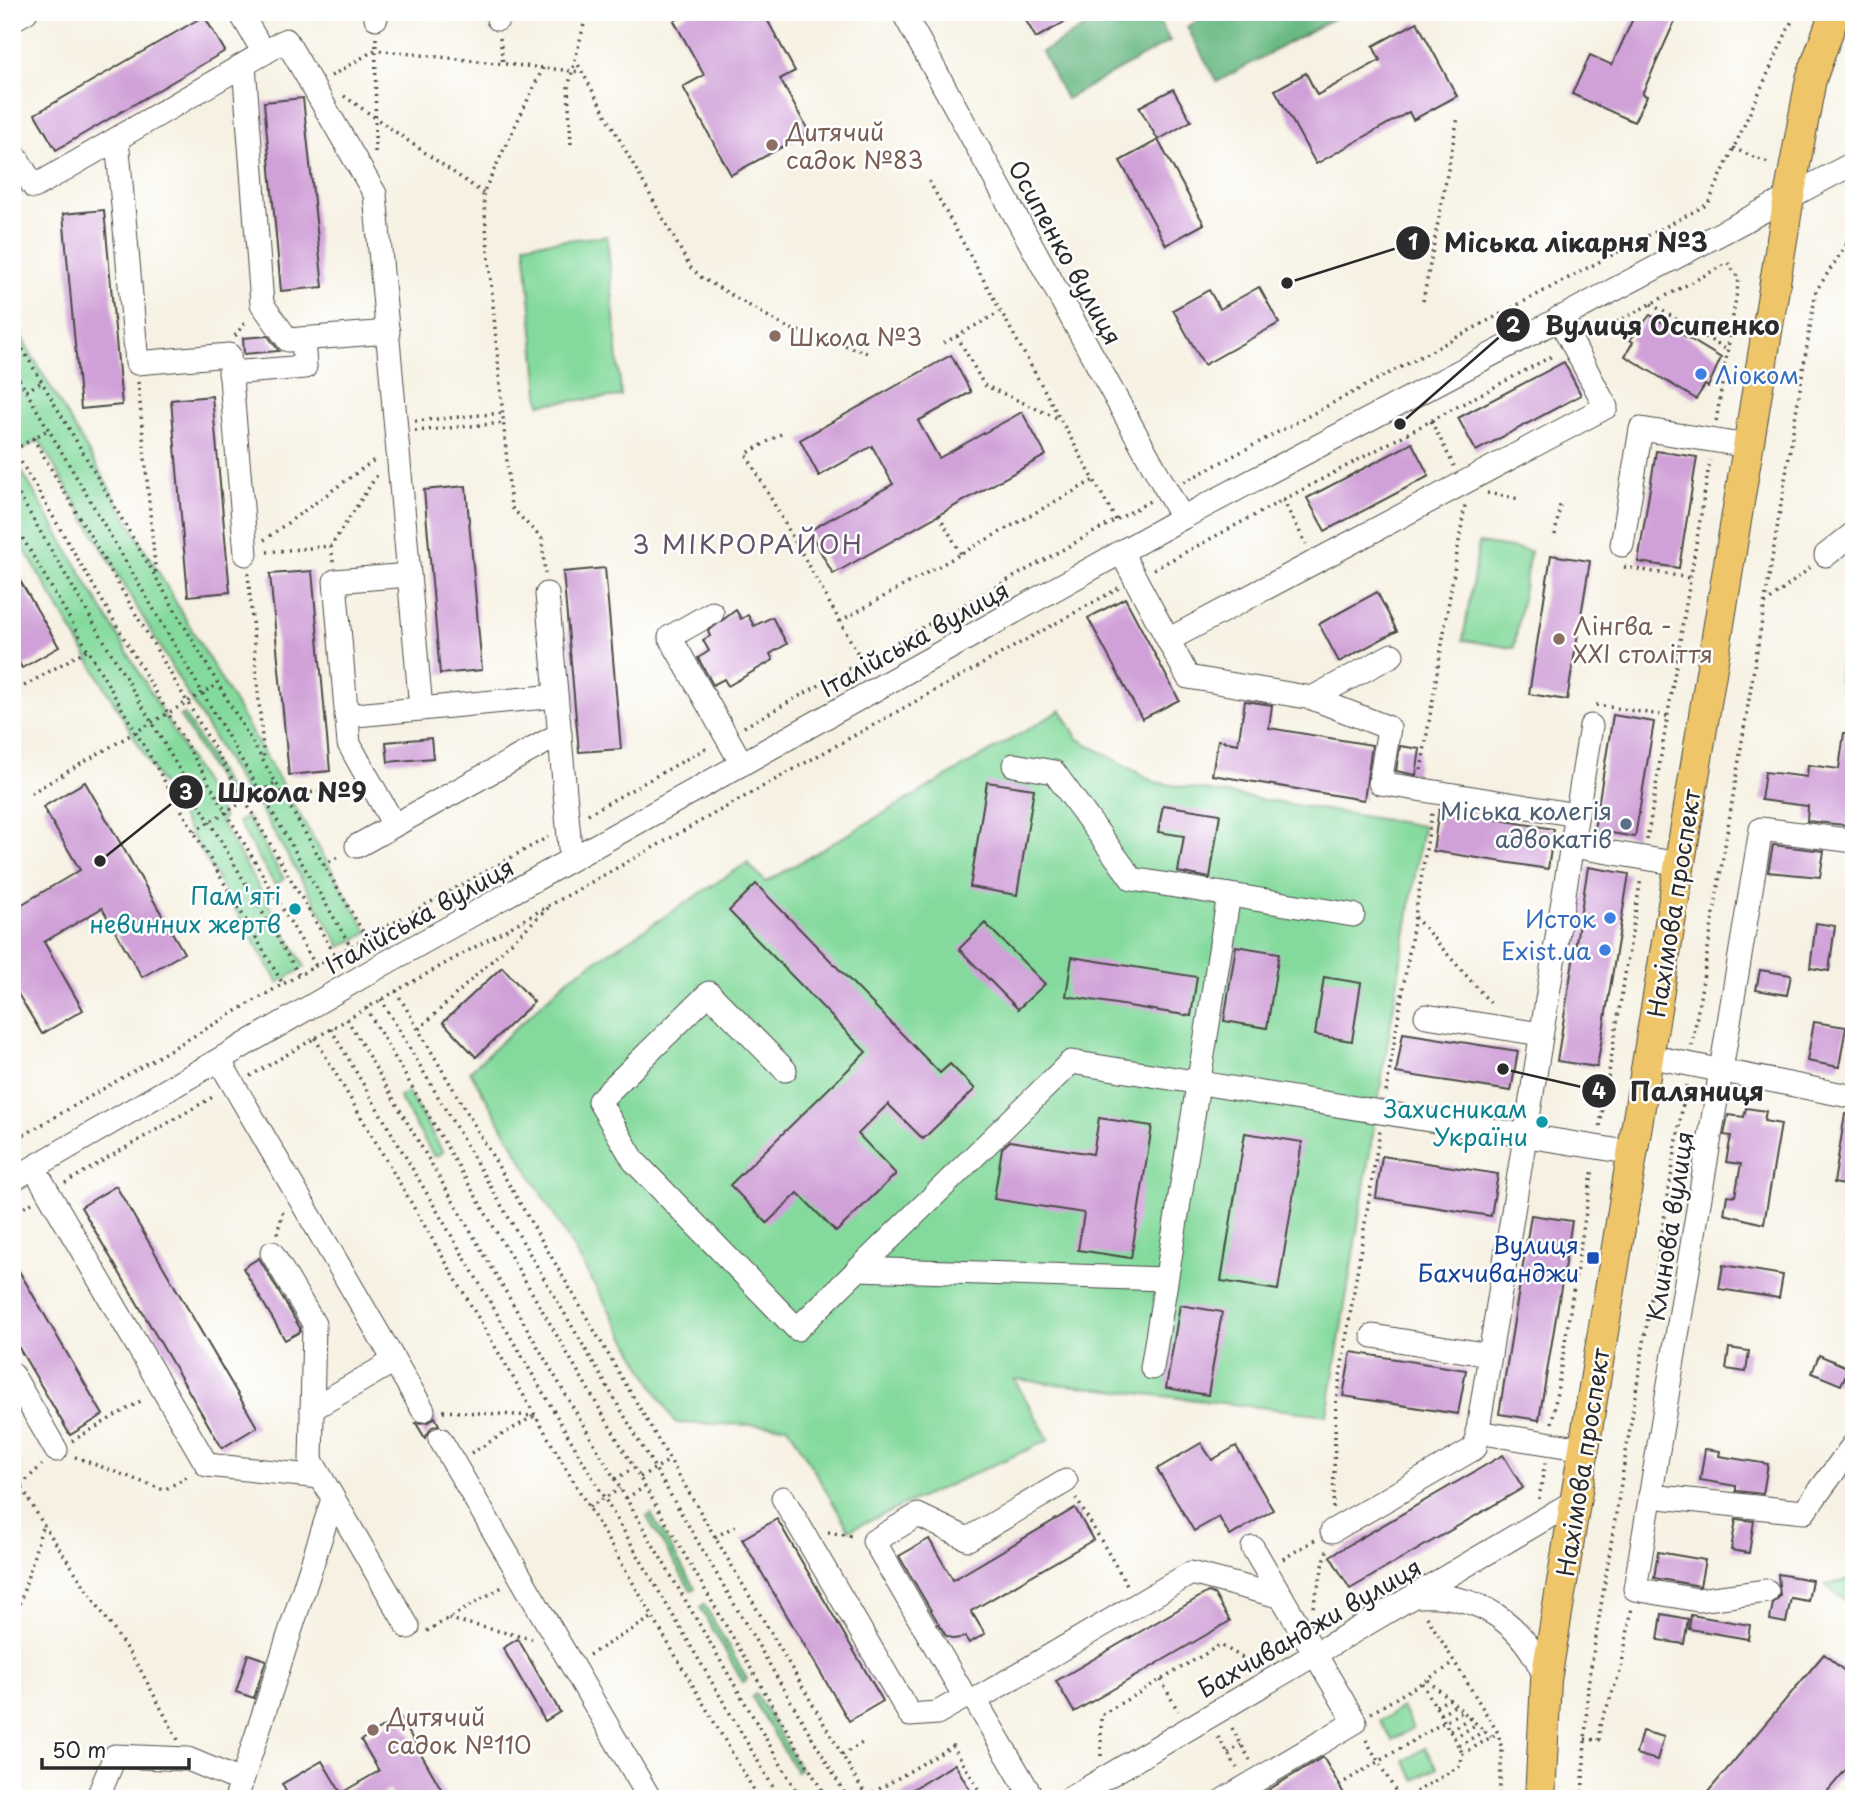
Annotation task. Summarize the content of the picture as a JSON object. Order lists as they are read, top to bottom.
{
  "streets": {
    "main road": ["Нахімова проспект"],
    "street": [
      "Осипенко вулиця",
      "Італійська вулиця",
      "Клинова вулиця",
      "Бахчиванджи вулиця"
    ]
  },
  "crossings": [
    ["Осипенко вулиця", "Італійська вулиця"],
    ["Італійська вулиця", "Нахімова проспект"],
    ["Нахімова проспект", "Бахчиванджи вулиця"]
  ],
  "districts": ["3 МІКРОРАЙОН"],
  "places": {
    "other": [
      "Дитячий садок №83",
      "Міська лікарня №3",
      "Школа №3",
      "Ліоком",
      "Вулиця Осипенко",
      "Лінгва - XXI століття",
      "Міська колегія адвокатів",
      "Школа №9",
      "Пам'яті невинних жертв",
      "Исток",
      "Exist.ua",
      "Паляниця",
      "Захисникам України",
      "Дитячий садок №110"
    ],
    "transit": ["Вулиця Бахчиванджи"]
  },
  "scale_bar": "50 m"
}
